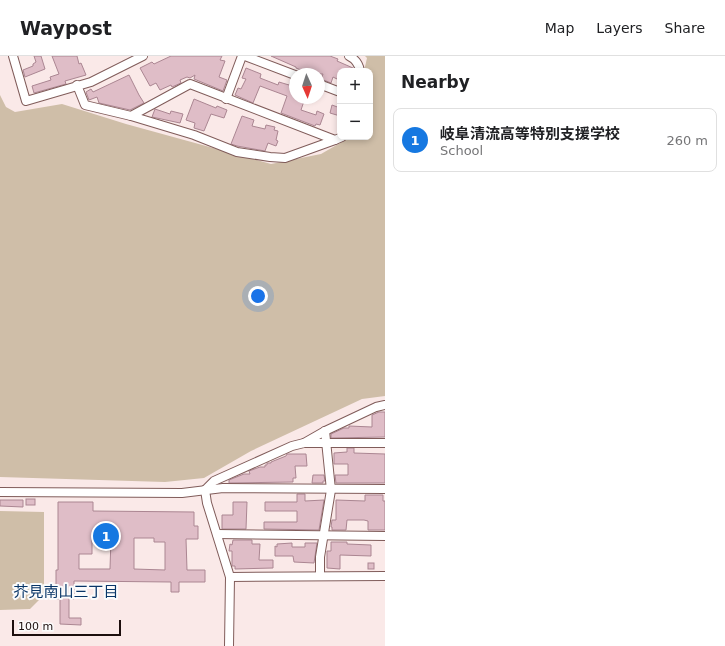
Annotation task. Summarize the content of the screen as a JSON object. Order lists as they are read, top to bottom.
{
  "districts": ["芥見南山三丁目"],
  "scale_bar": "100 m",
  "north": "bottom",
  "page": {
    "header": "Waypost",
    "nav": ["Map", "Layers", "Share"],
    "heading": "Nearby",
    "map_buttons": ["+", "−"],
    "list": [
      {
        "mark": "1",
        "name": "岐阜清流高等特別支援学校",
        "note": "School",
        "value": "260 m"
      }
    ],
    "pins": "1",
    "scale": "100 m"
  }
}
